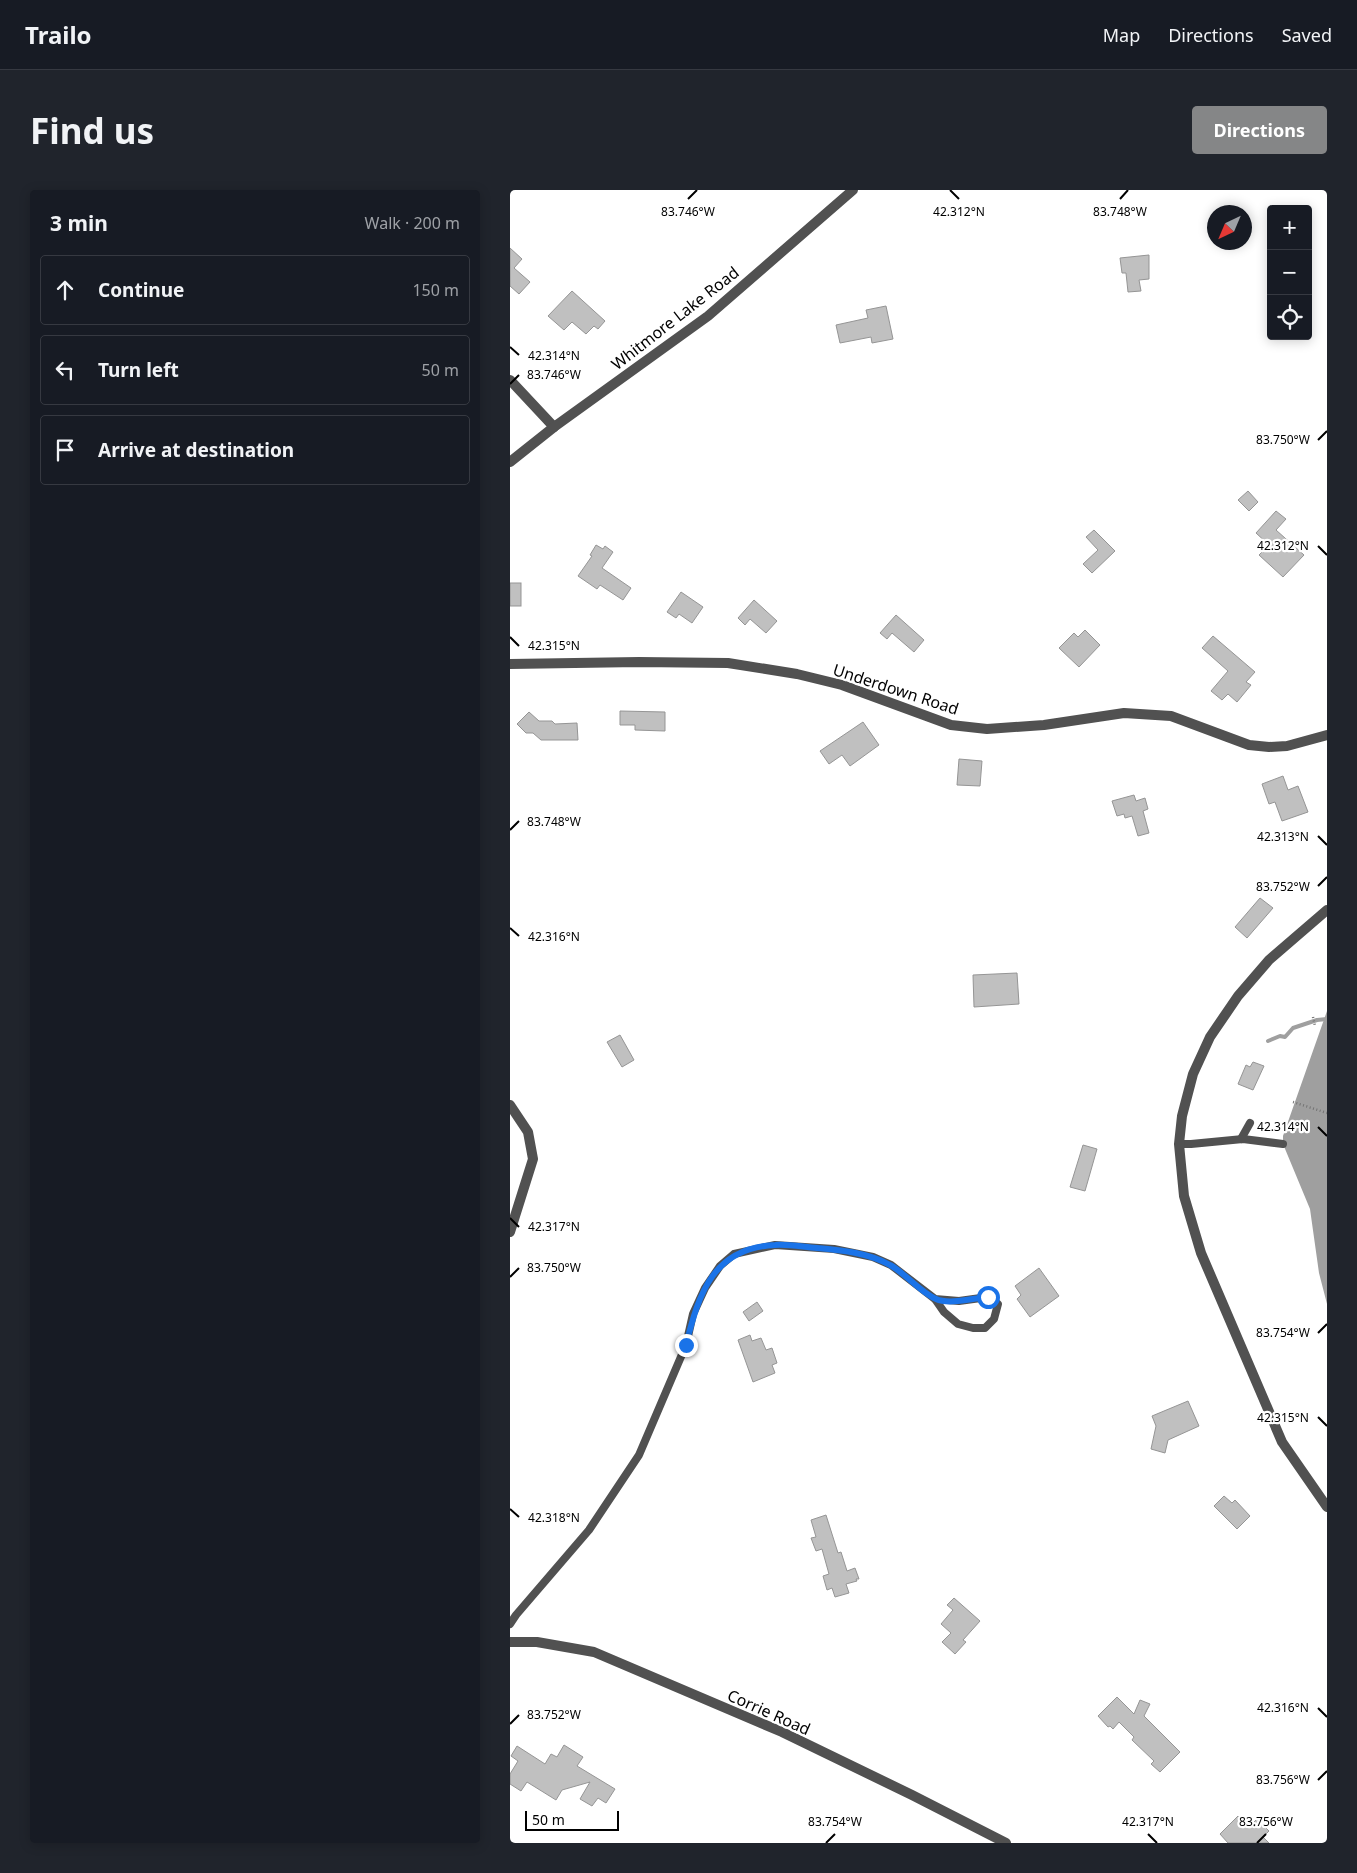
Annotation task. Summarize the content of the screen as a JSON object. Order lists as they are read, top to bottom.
{
  "streets": {
    "street": ["Whitmore Lake Road", "Underdown Road", "Corrie Road"]
  },
  "scale_bar": "50 m",
  "north": "bottom left",
  "page": {
    "header": "Trailo",
    "nav": ["Map", "Directions", "Saved"],
    "buttons": "Directions",
    "title": "Find us",
    "heading": ["3 min", "Walk · 200 m"],
    "map_buttons": ["+", "−"],
    "list": [
      ["Continue", "150 m"],
      ["Turn left", "50 m"],
      "Arrive at destination"
    ],
    "scale": "50 m"
  },
  "coordinates": [
    "42.312°N",
    "83.746°W",
    "83.748°W",
    "42.314°N",
    "83.750°W",
    "42.315°N",
    "42.313°N",
    "83.752°W",
    "42.316°N",
    "42.317°N",
    "83.754°W",
    "42.318°N",
    "83.756°W"
  ]
}
